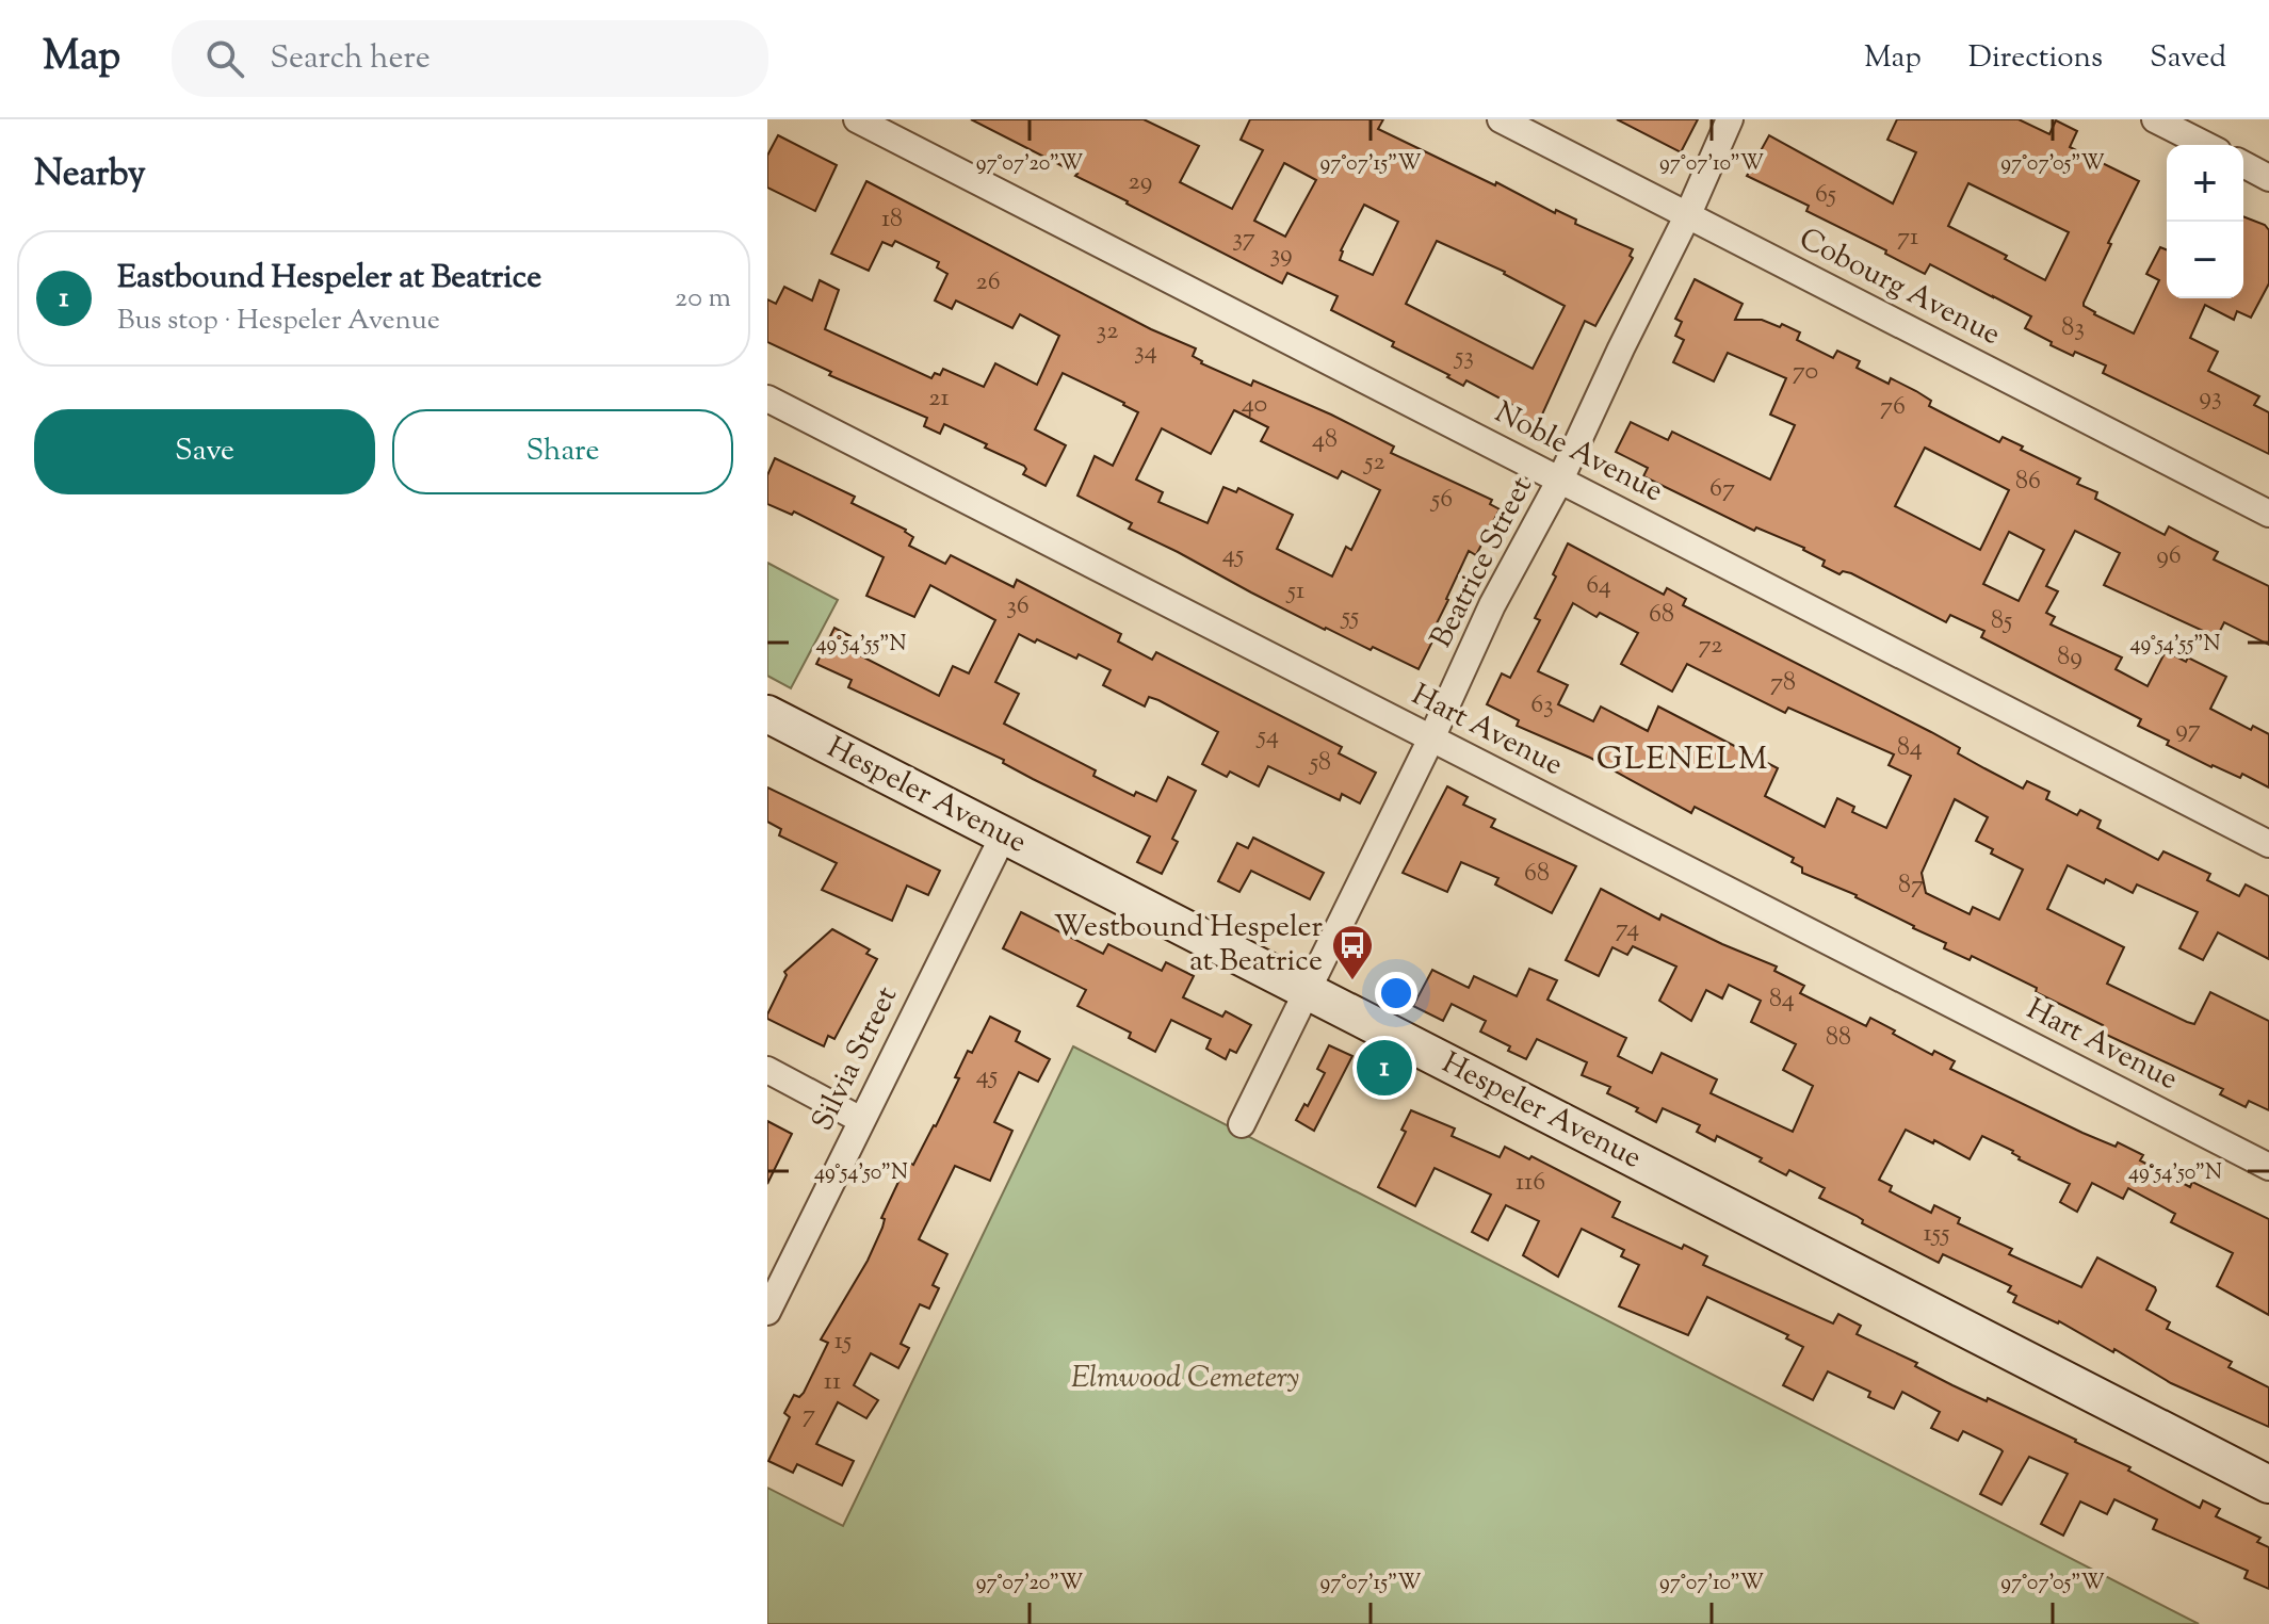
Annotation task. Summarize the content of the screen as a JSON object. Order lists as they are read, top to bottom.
{
  "streets": {
    "main road": ["Hespeler Avenue"],
    "street": [
      "Cobourg Avenue",
      "Noble Avenue",
      "Beatrice Street",
      "Hart Avenue",
      "Silvia Street"
    ]
  },
  "crossings": [
    ["Cobourg Avenue", "Beatrice Street"],
    ["Noble Avenue", "Beatrice Street"],
    ["Beatrice Street", "Hart Avenue"],
    ["Beatrice Street", "Hespeler Avenue"],
    ["Hespeler Avenue", "Silvia Street"]
  ],
  "districts": ["GLENELM"],
  "parks": ["Elmwood Cemetery"],
  "places": {
    "bus stop": ["Westbound Hespeler at Beatrice"]
  },
  "house_numbers": [
    "29",
    "65",
    "18",
    "71",
    "37",
    "39",
    "26",
    "83",
    "32",
    "34",
    "53",
    "70",
    "93",
    "21",
    "40",
    "76",
    "48",
    "52",
    "86",
    "67",
    "56",
    "45",
    "96",
    "64",
    "51",
    "36",
    "68",
    "55",
    "85",
    "72",
    "89",
    "78",
    "63",
    "97",
    "54",
    "84",
    "58",
    "68",
    "87",
    "74",
    "84",
    "88",
    "45",
    "116",
    "155",
    "15",
    "11",
    "7"
  ],
  "page": {
    "header": "Map",
    "search": "Search here",
    "nav": ["Map", "Directions", "Saved"],
    "heading": "Nearby",
    "map_buttons": ["+", "−"],
    "list": [
      {
        "mark": "1",
        "name": "Eastbound Hespeler at Beatrice",
        "note": "Bus stop · Hespeler Avenue",
        "value": "20 m"
      }
    ],
    "buttons": ["Save", "Share"],
    "pins": "1"
  },
  "coordinates": [
    "97°07'20\"W",
    "97°07'15\"W",
    "97°07'10\"W",
    "97°07'05\"W",
    "49°54'55\"N",
    "49°54'50\"N"
  ]
}
